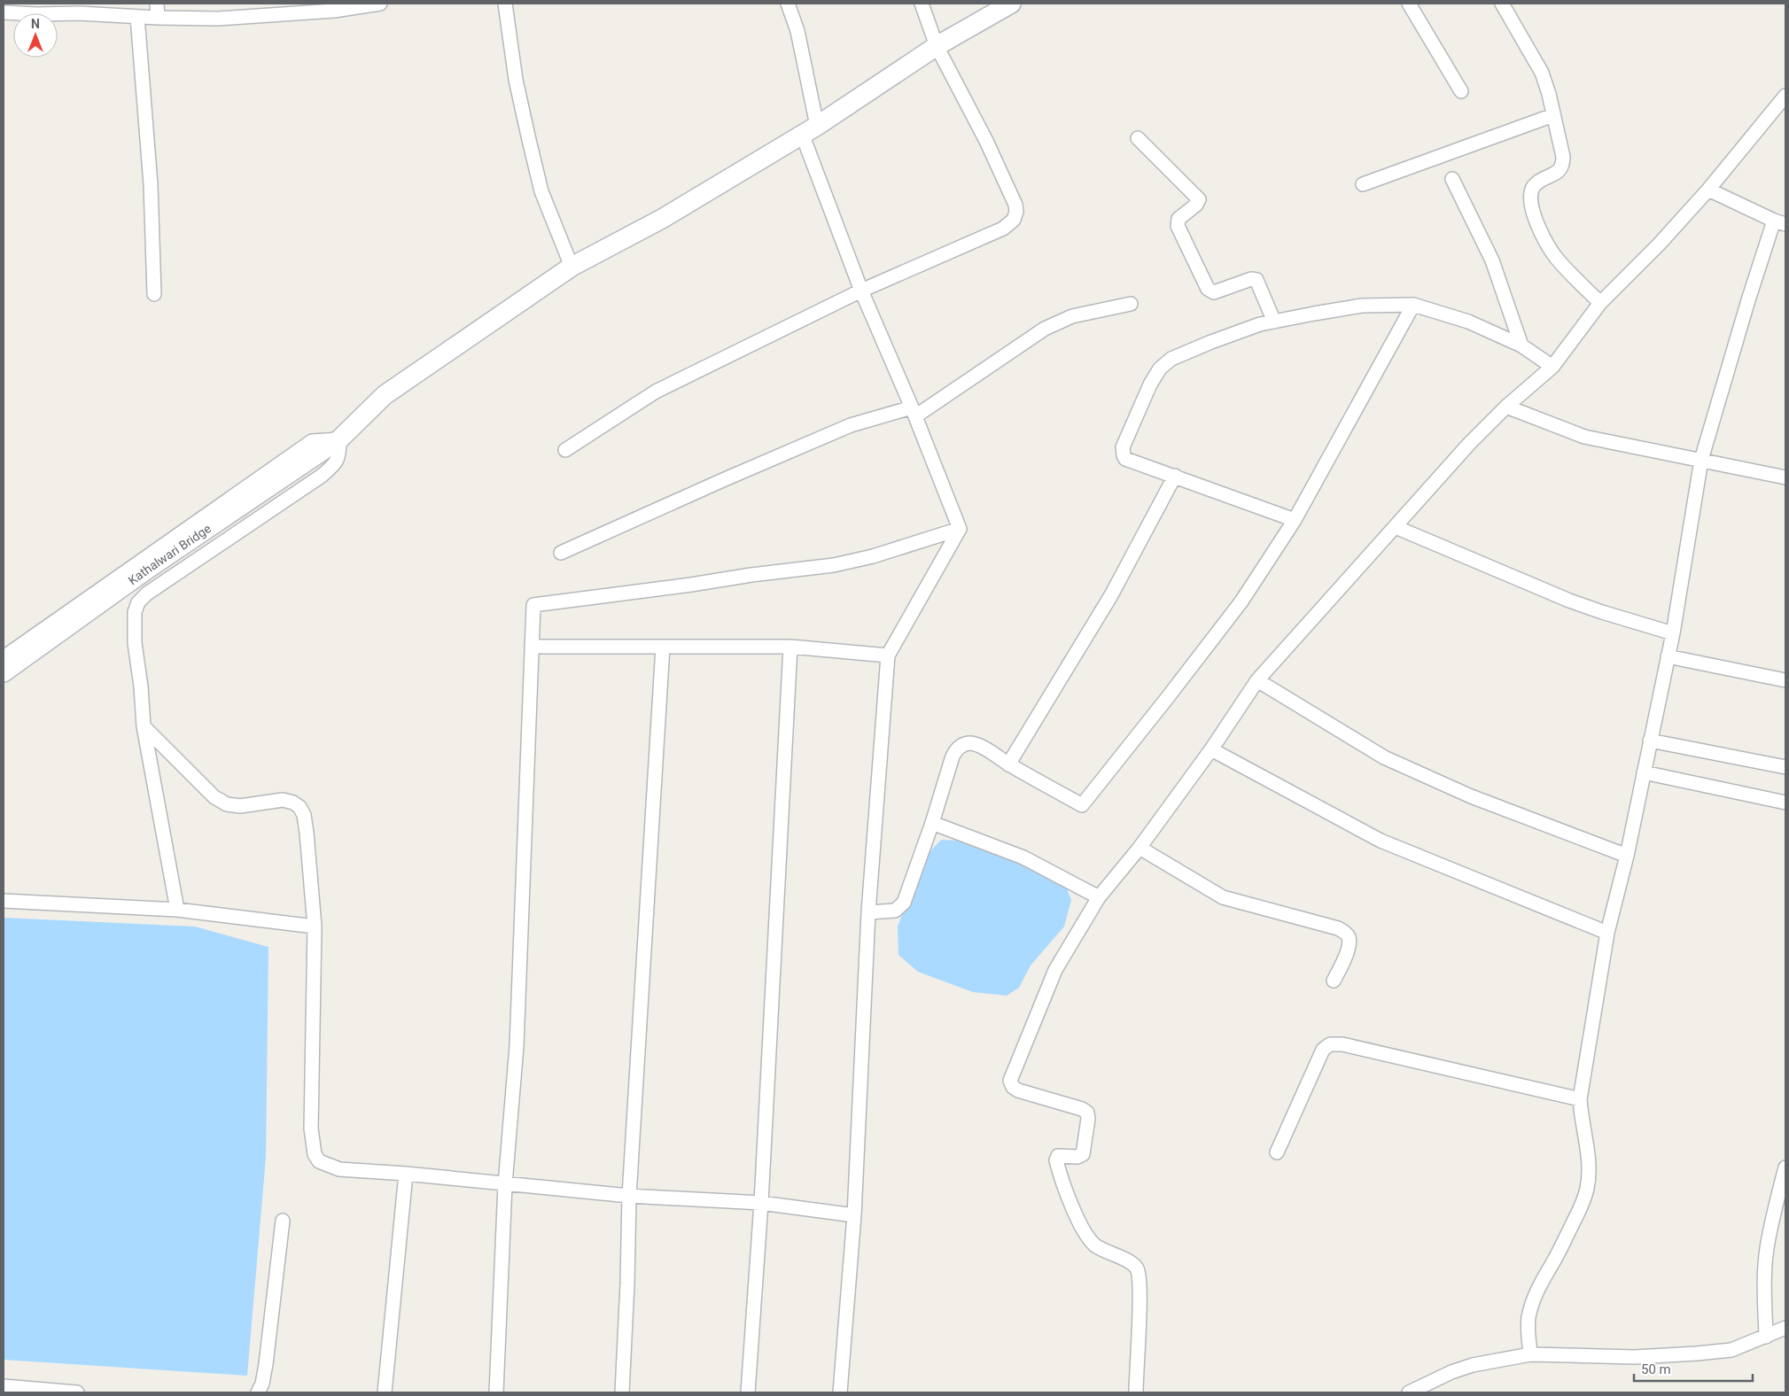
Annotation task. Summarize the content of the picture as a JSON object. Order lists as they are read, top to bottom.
{
  "streets": {
    "main road": ["Kathalwari Bridge"]
  },
  "scale_bar": "50 m",
  "north": "top"
}
